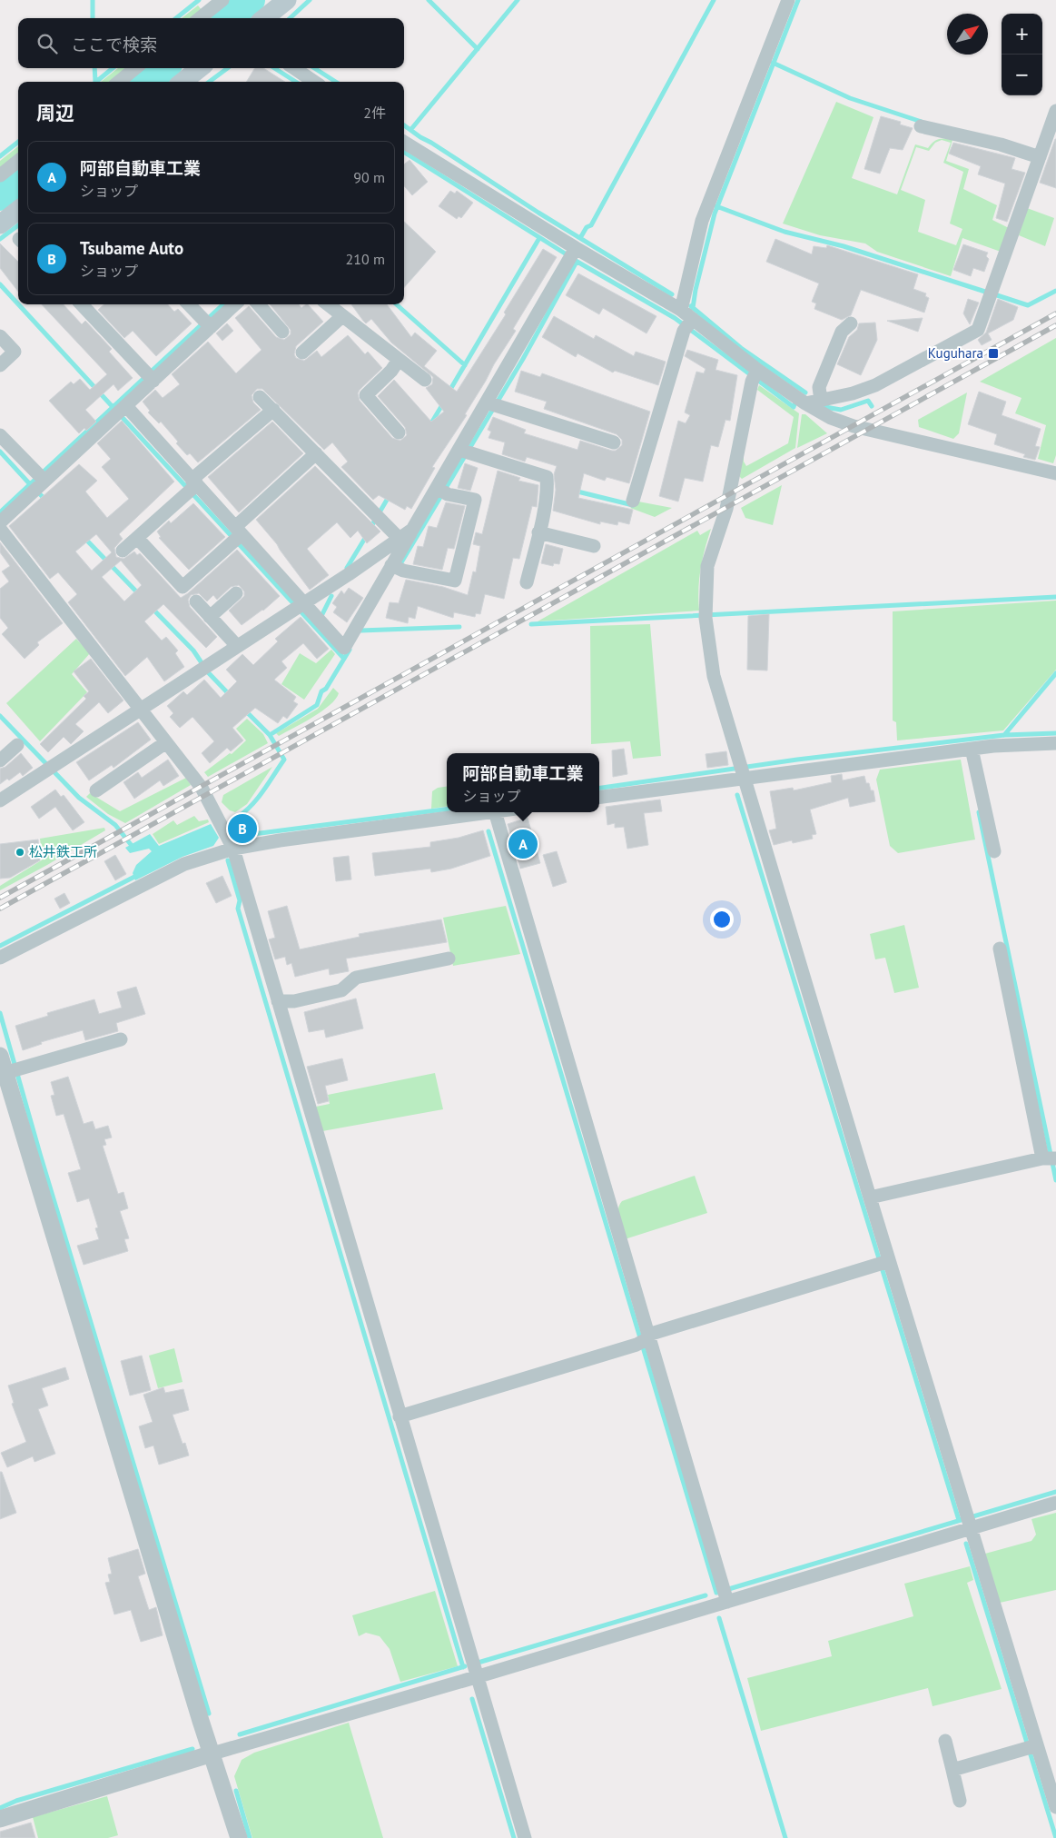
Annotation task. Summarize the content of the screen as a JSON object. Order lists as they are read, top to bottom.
{
  "places": {
    "transit": ["Kuguhara"],
    "other": ["松井鉄工所"]
  },
  "north": "top right",
  "page": {
    "map_buttons": ["+", "−"],
    "search": "ここで検索",
    "heading": ["周辺", "2件"],
    "list": [
      {
        "mark": "A",
        "name": "阿部自動車工業",
        "note": "ショップ",
        "value": "90 m"
      },
      {
        "mark": "B",
        "name": "Tsubame Auto",
        "note": "ショップ",
        "value": "210 m"
      }
    ],
    "popup": ["阿部自動車工業", "ショップ"],
    "pins": ["B", "A"]
  }
}
